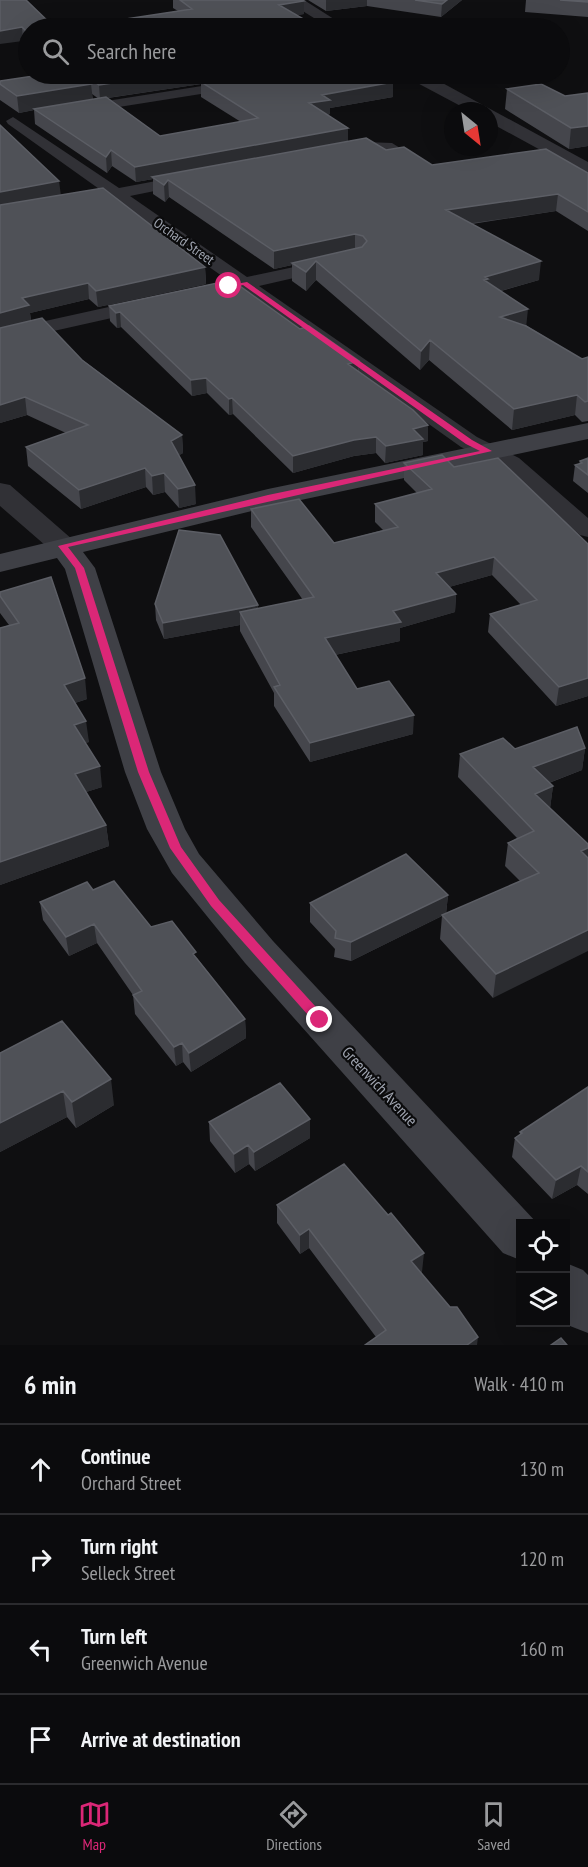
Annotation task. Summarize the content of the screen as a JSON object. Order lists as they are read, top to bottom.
{
  "streets": {
    "main road": ["Greenwich Avenue"],
    "street": ["Orchard Street"]
  },
  "north": "bottom right",
  "page": {
    "search": "Search here",
    "heading": ["6 min", "Walk · 410 m"],
    "list": [
      ["Continue", "Orchard Street", "130 m"],
      ["Turn right", "Selleck Street", "120 m"],
      ["Turn left", "Greenwich Avenue", "160 m"],
      "Arrive at destination"
    ],
    "nav": ["Map", "Directions", "Saved"]
  }
}
